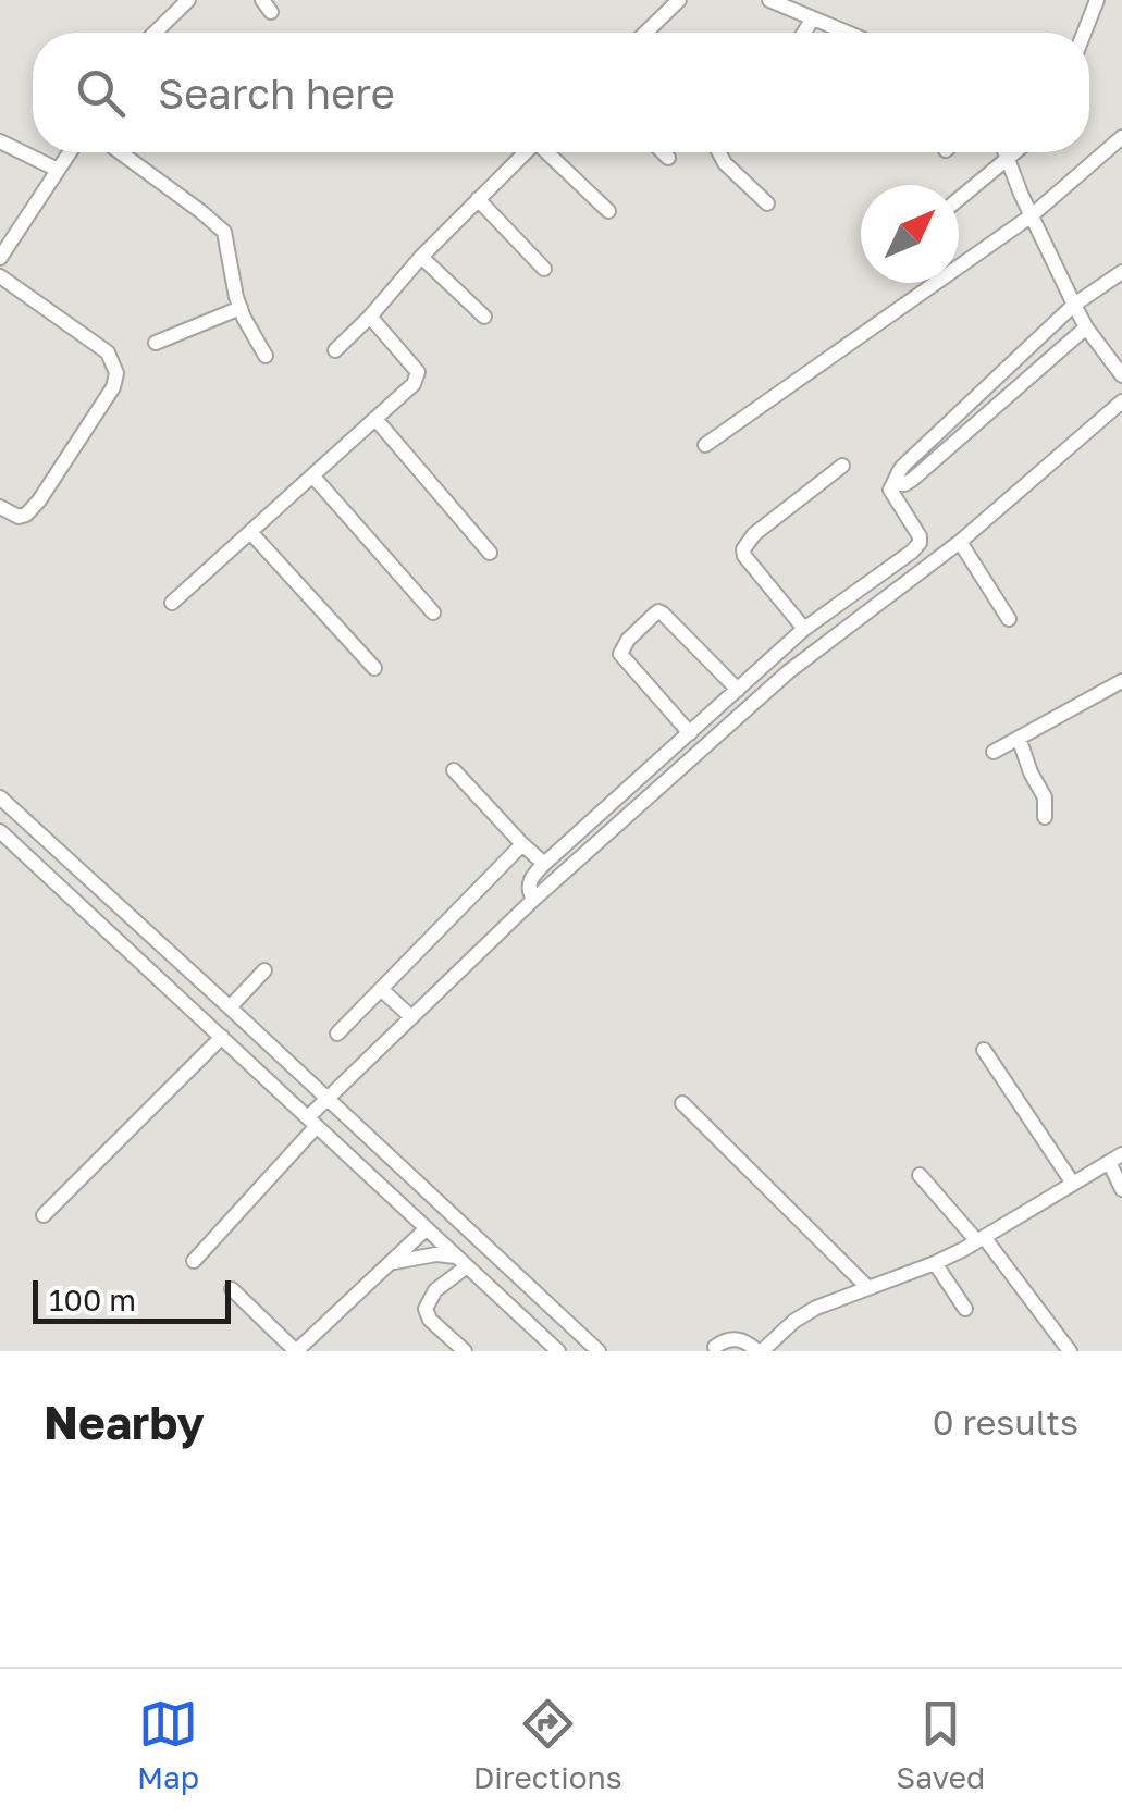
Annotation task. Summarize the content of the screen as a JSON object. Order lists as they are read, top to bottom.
{
  "scale_bar": "100 m",
  "north": "top right",
  "page": {
    "search": "Search here",
    "scale": "100 m",
    "heading": ["Nearby", "0 results"],
    "nav": ["Map", "Directions", "Saved"]
  }
}
